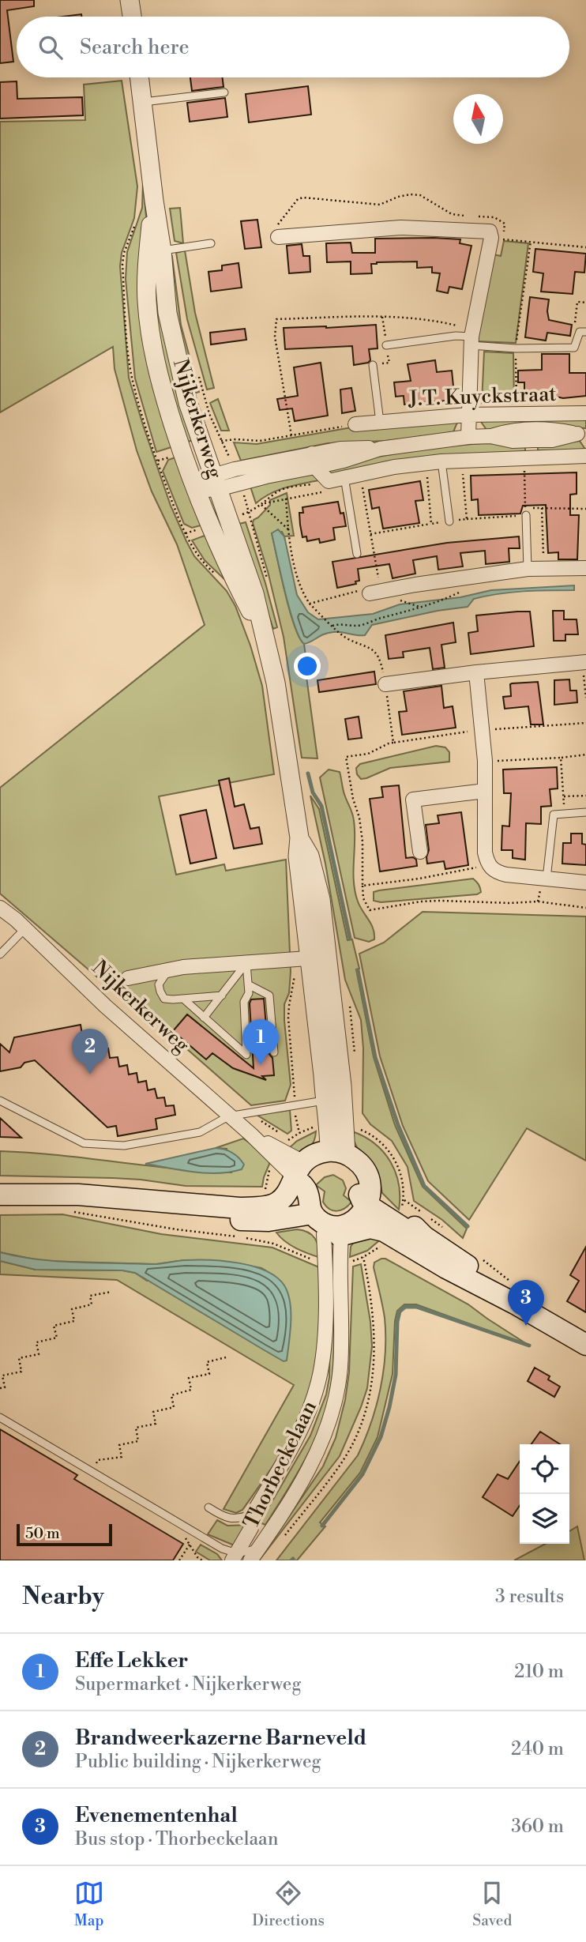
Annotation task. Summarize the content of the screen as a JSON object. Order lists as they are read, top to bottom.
{
  "streets": {
    "street": ["J.T. Kuyckstraat", "Nijkerkerweg", "Thorbeckelaan"]
  },
  "crossings": [
    ["Nijkerkerweg", "Thorbeckelaan"]
  ],
  "scale_bar": "50 m",
  "north": "top",
  "page": {
    "search": "Search here",
    "pins": ["1", "2", "3"],
    "scale": "50 m",
    "heading": ["Nearby", "3 results"],
    "list": [
      {
        "mark": "1",
        "name": "Effe Lekker",
        "note": "Supermarket · Nijkerkerweg",
        "value": "210 m"
      },
      {
        "mark": "2",
        "name": "Brandweerkazerne Barneveld",
        "note": "Public building · Nijkerkerweg",
        "value": "240 m"
      },
      {
        "mark": "3",
        "name": "Evenementenhal",
        "note": "Bus stop · Thorbeckelaan",
        "value": "360 m"
      }
    ],
    "nav": ["Map", "Directions", "Saved"]
  }
}
